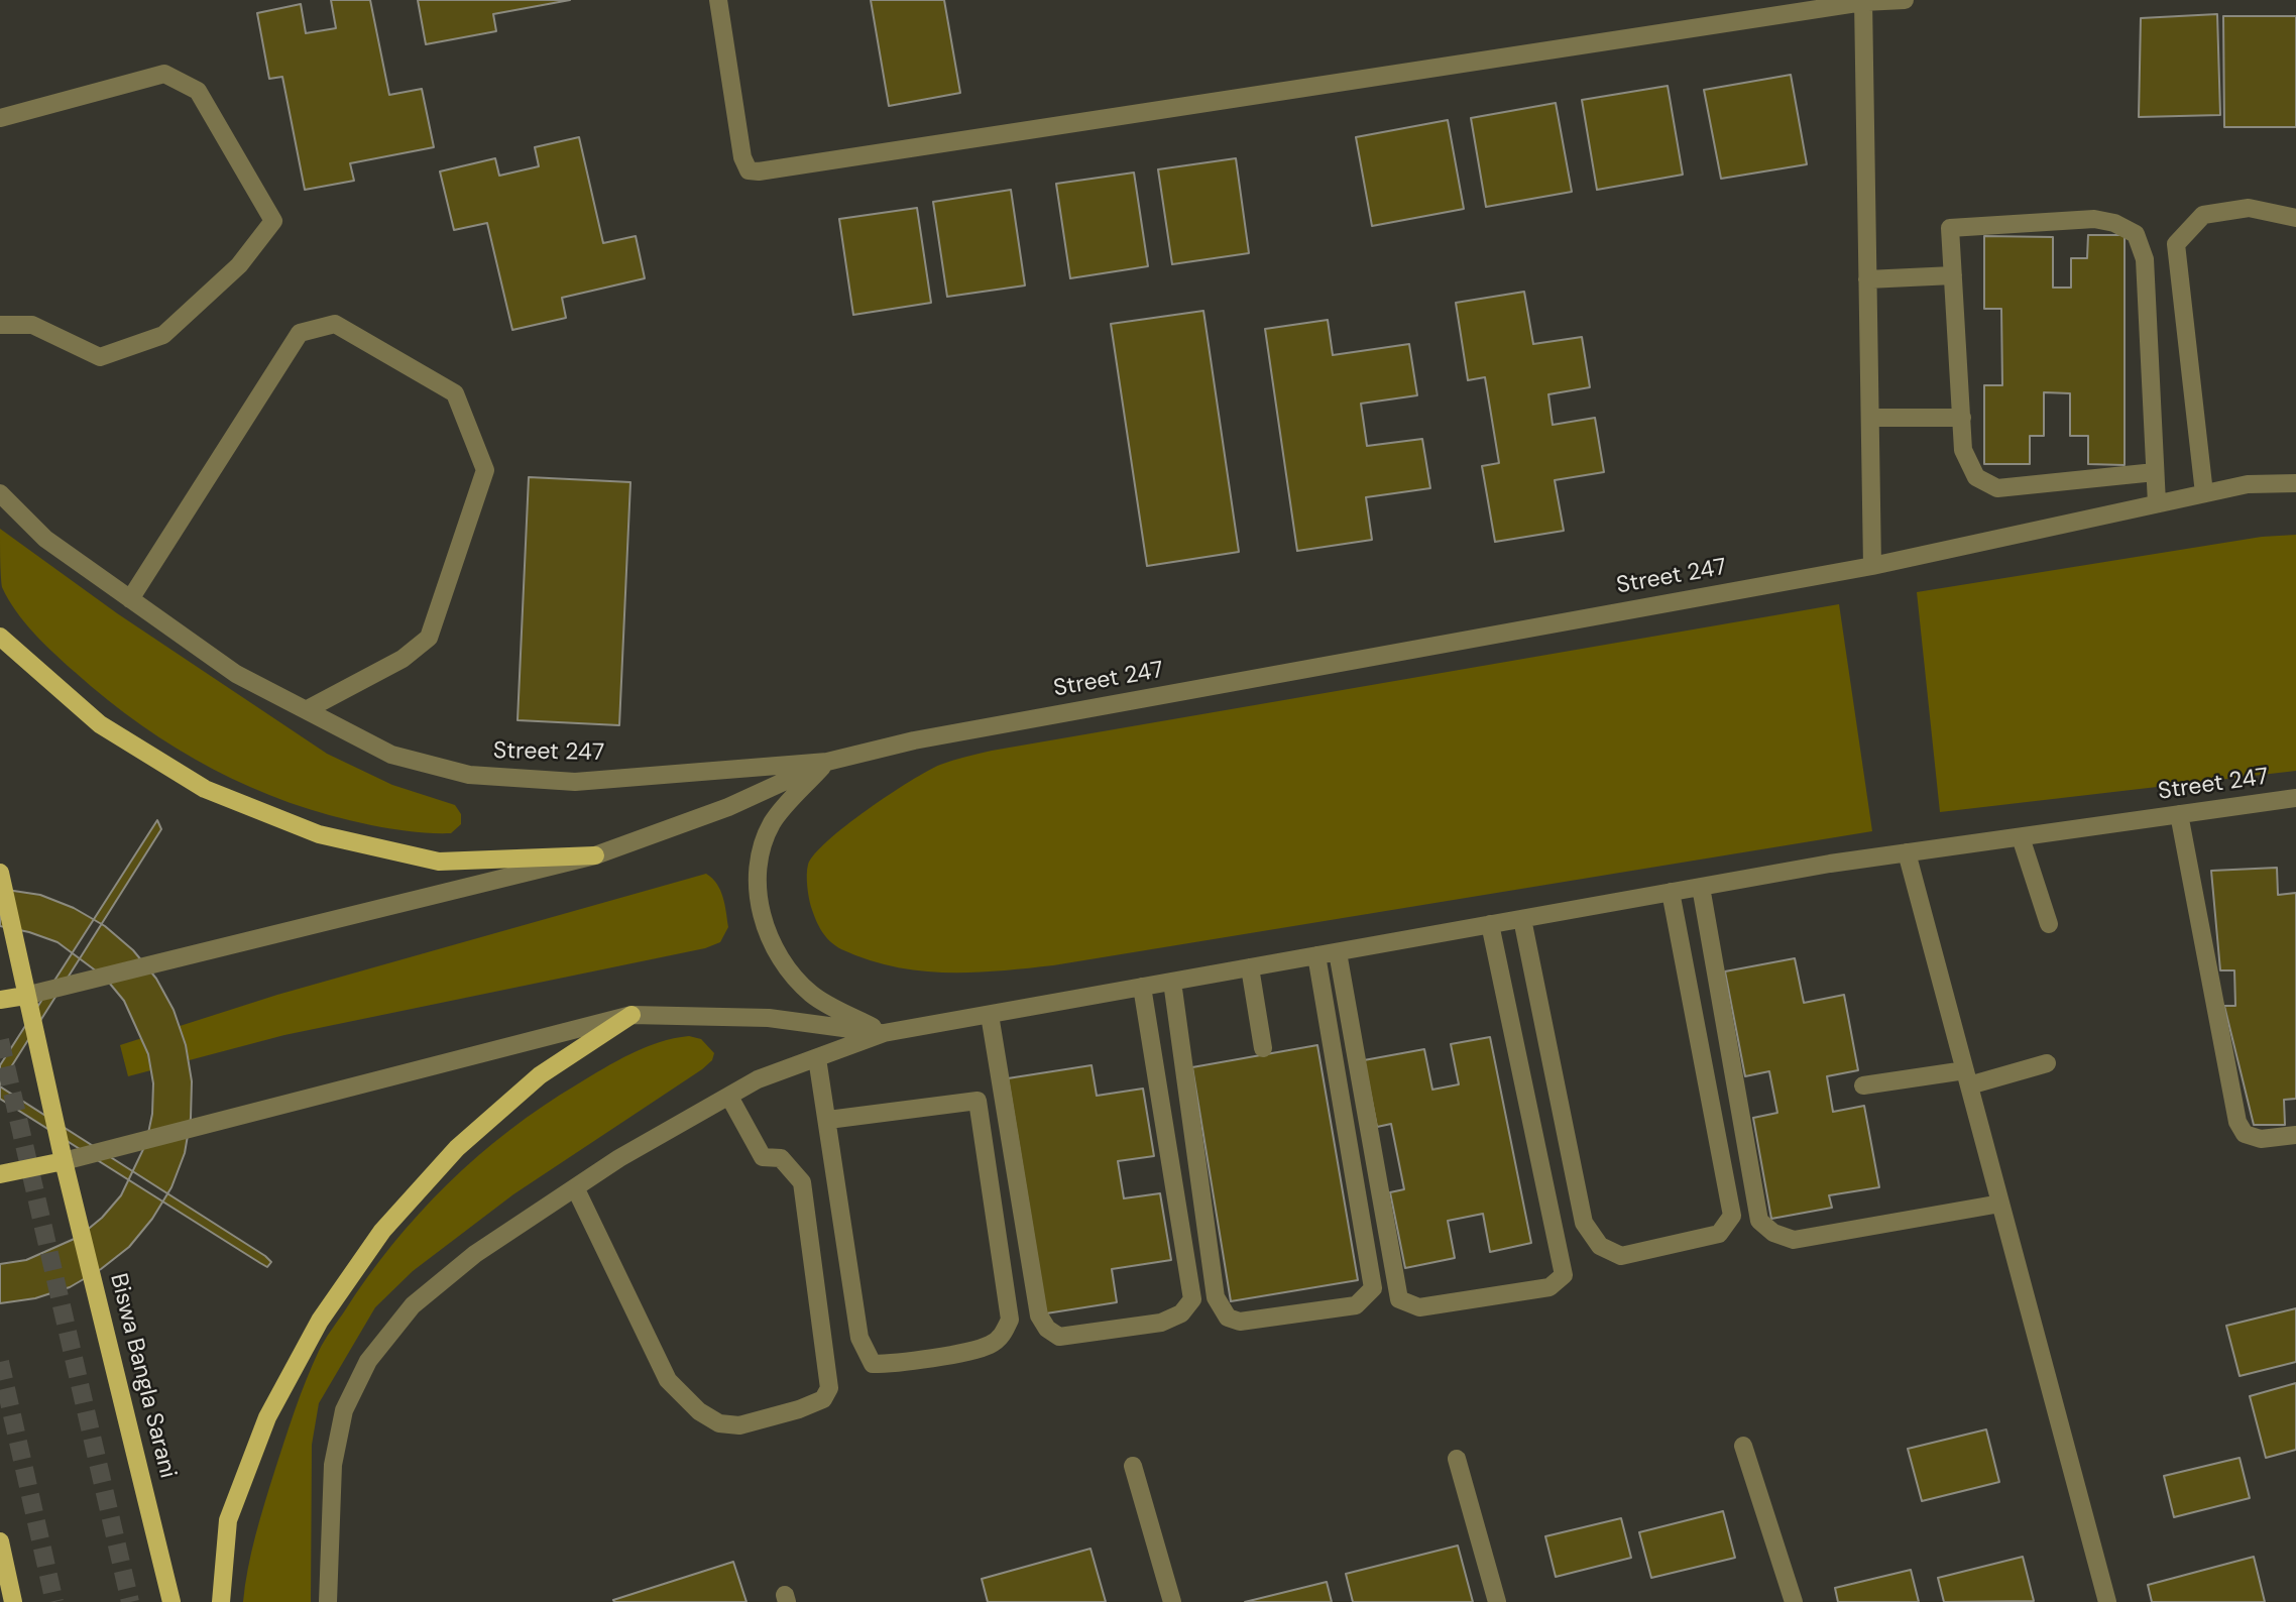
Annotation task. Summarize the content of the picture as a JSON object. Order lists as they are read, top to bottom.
{
  "streets": {
    "main road": ["Biswa Bangla Sarani"],
    "street": ["Street 247"]
  }
}
